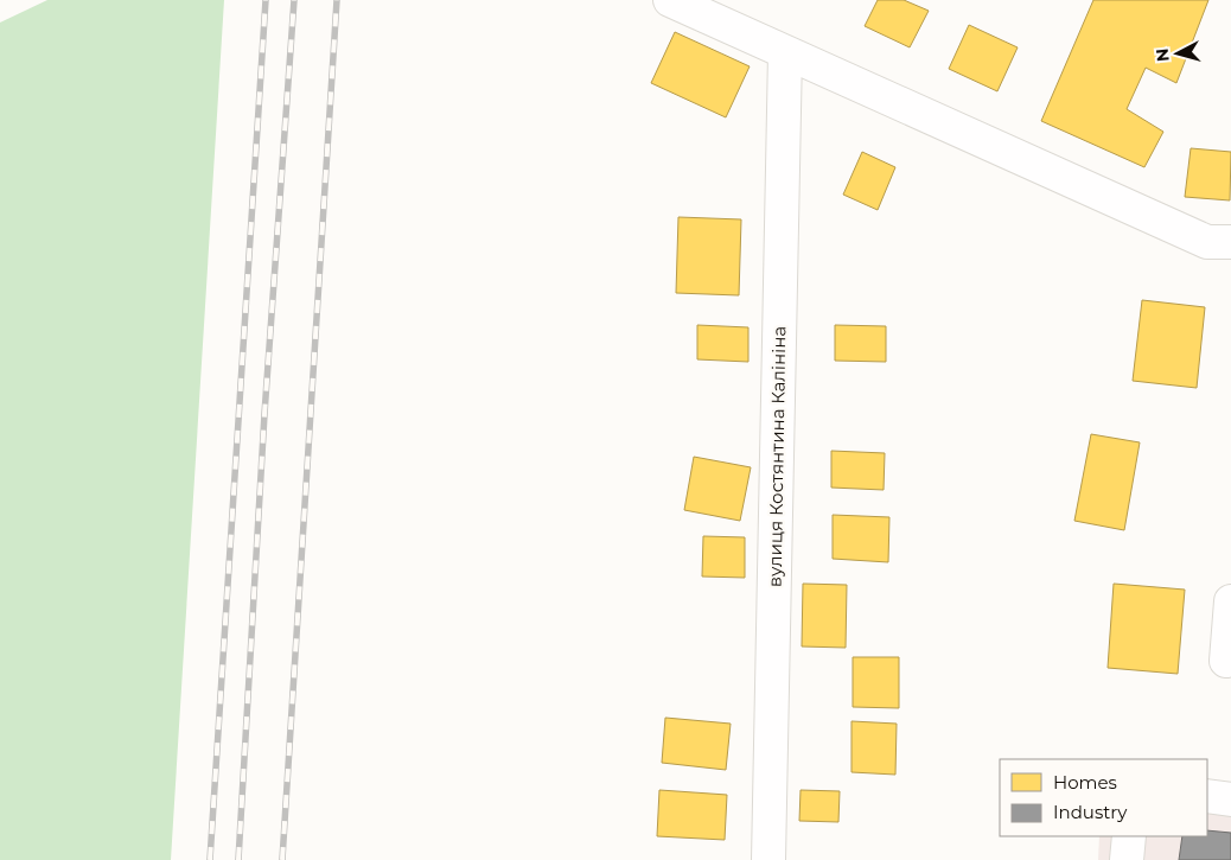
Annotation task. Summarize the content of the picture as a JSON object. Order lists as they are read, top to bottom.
{
  "streets": {
    "street": ["вулиця Костянтина Калініна"]
  },
  "legend": ["Homes", "Industry"],
  "north": "left"
}
